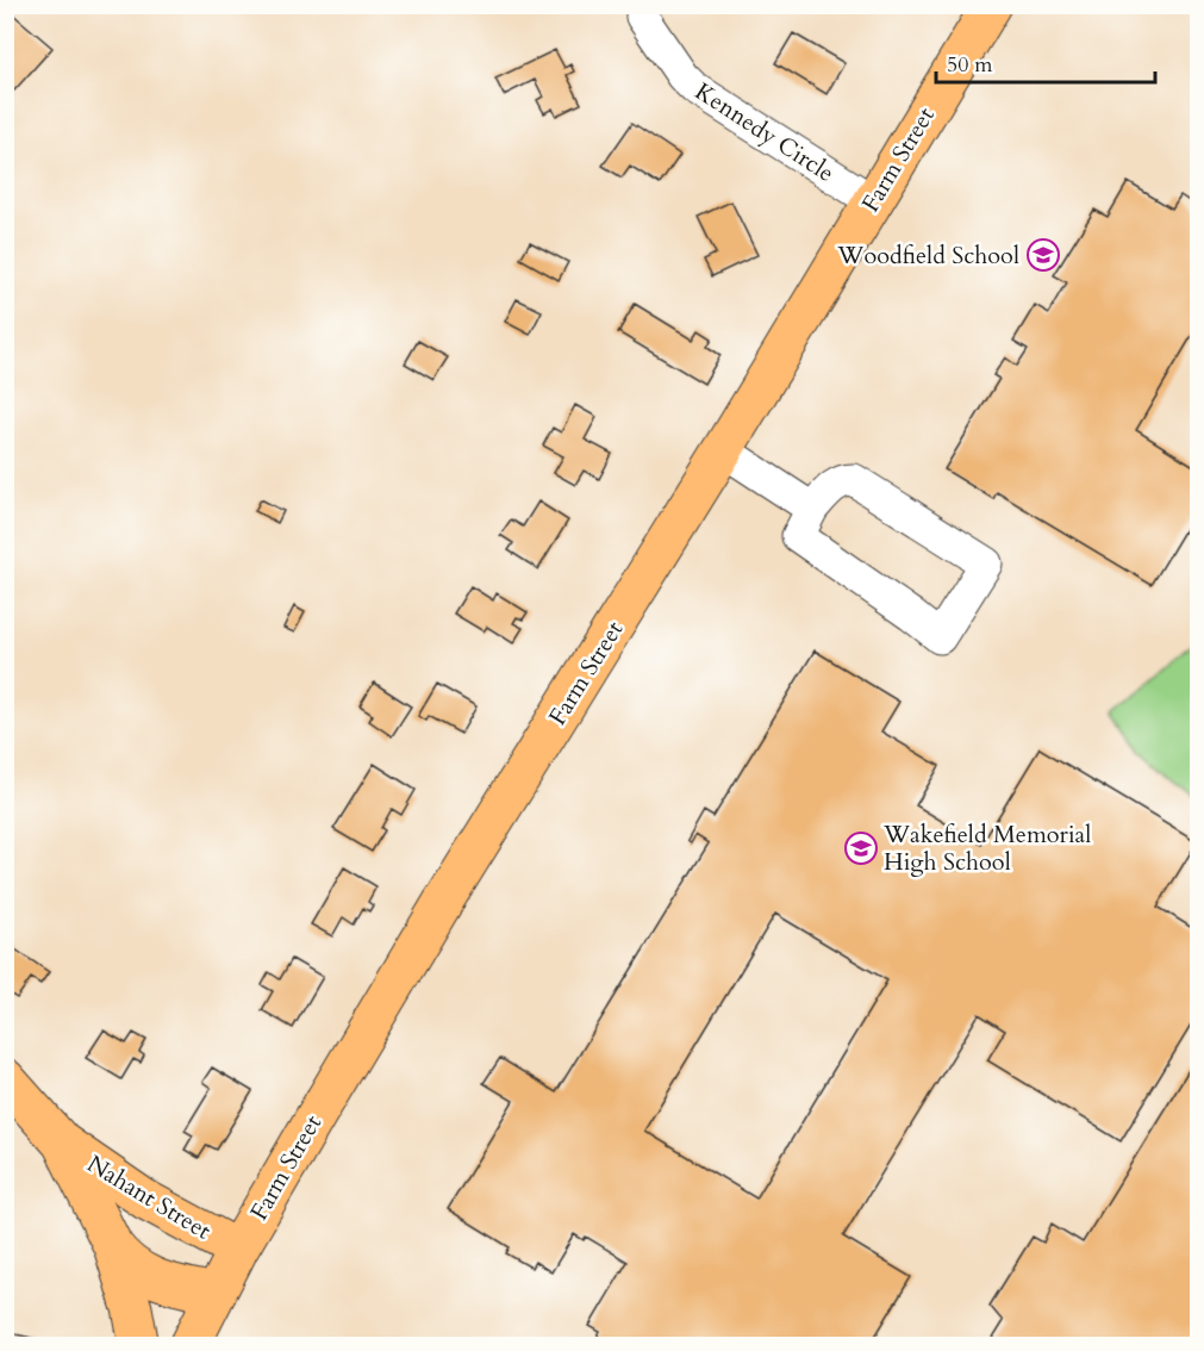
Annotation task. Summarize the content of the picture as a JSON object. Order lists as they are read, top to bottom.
{
  "streets": {
    "main road": ["Farm Street", "Nahant Street"],
    "street": ["Kennedy Circle"]
  },
  "crossings": [
    ["Kennedy Circle", "Farm Street"],
    ["Farm Street", "Nahant Street"]
  ],
  "places": {
    "school or university": ["Woodfield School", "Wakefield Memorial High School"]
  },
  "scale_bar": "50 m"
}
